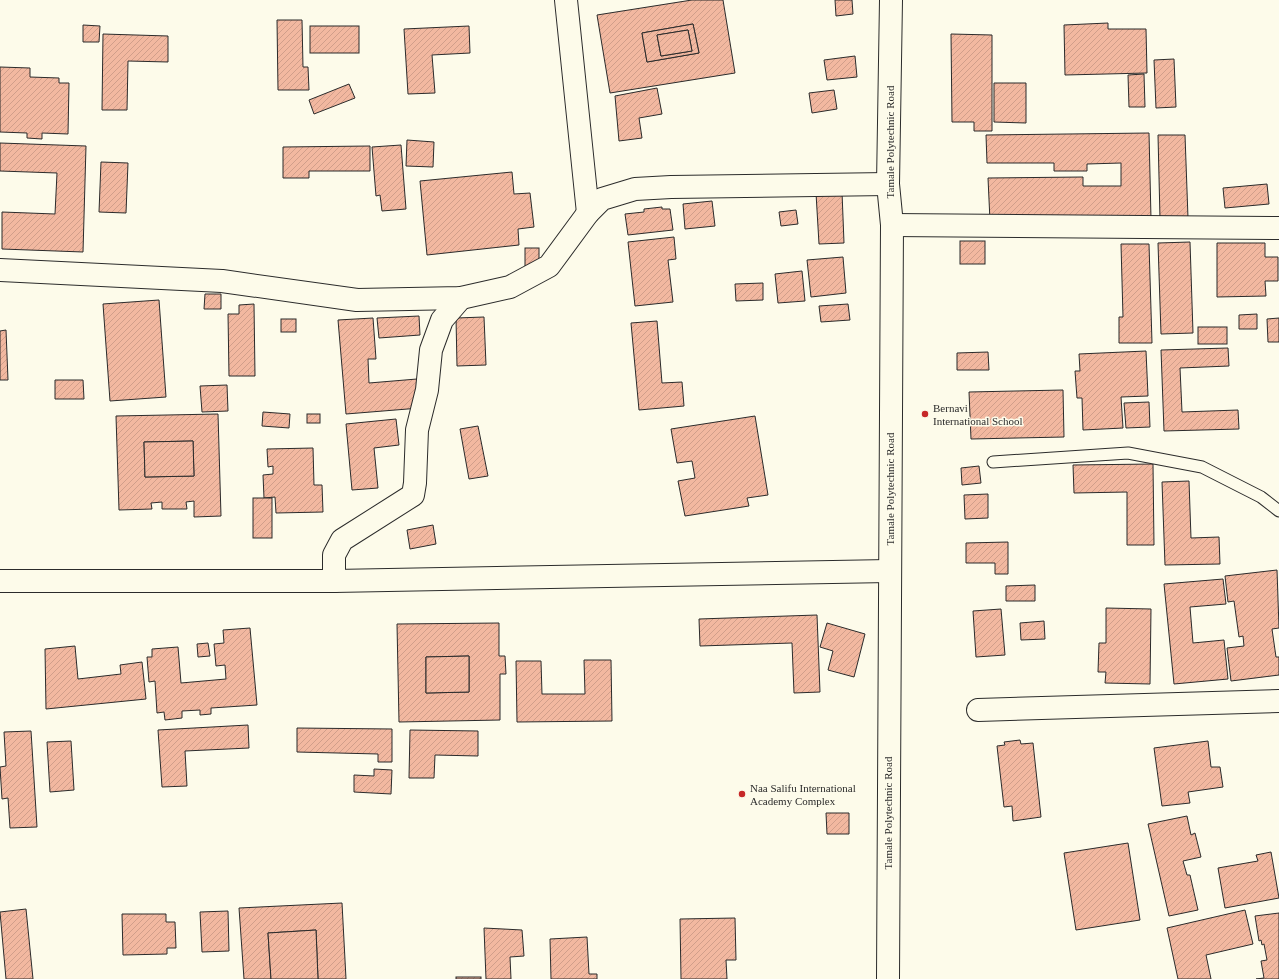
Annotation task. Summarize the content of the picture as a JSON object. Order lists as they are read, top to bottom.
{
  "streets": {
    "street": ["Tamale Polytechnic Road"]
  },
  "places": ["Bernavi International School", "Naa Salifu International Academy Complex"]
}
